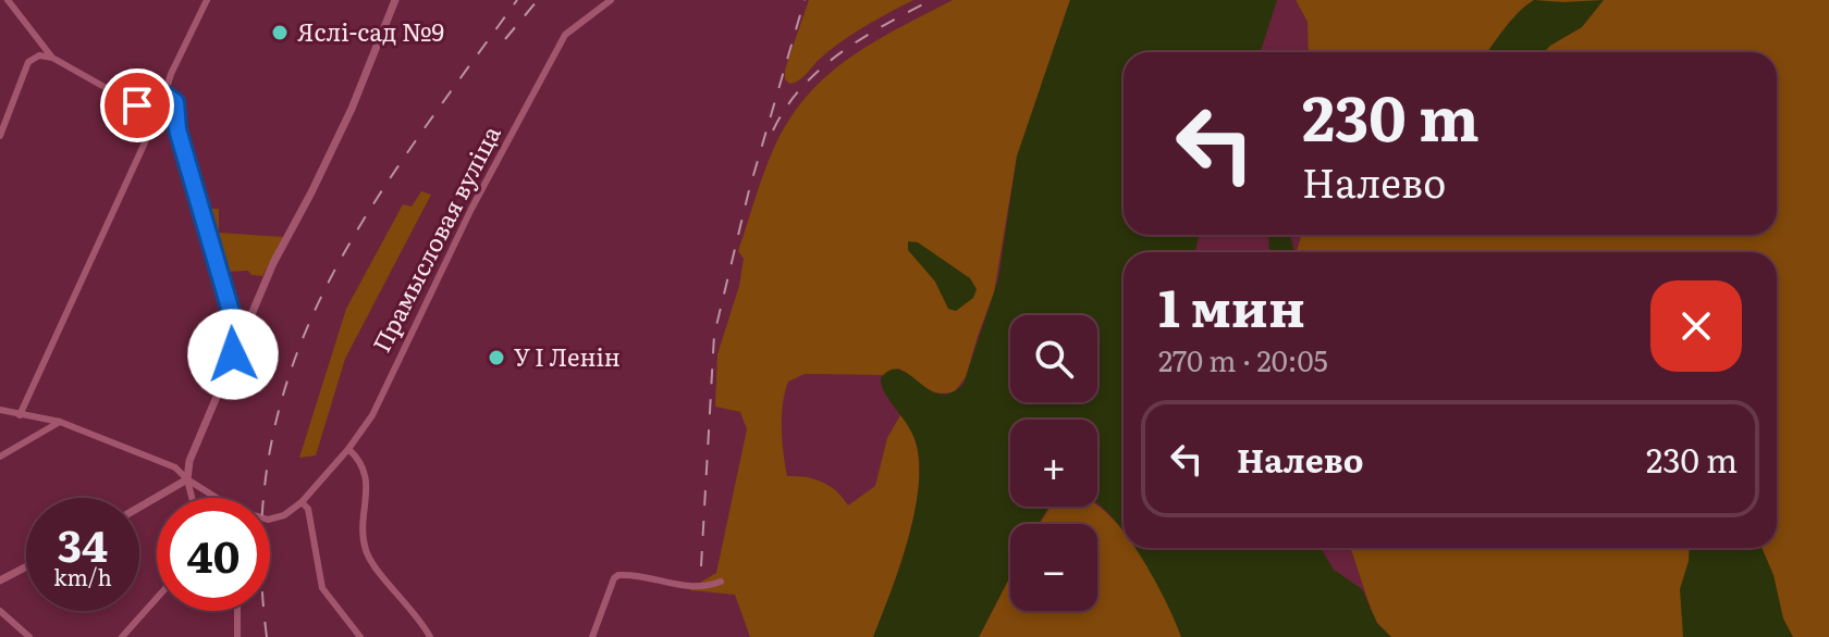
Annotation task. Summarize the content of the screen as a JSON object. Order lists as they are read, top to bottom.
{
  "streets": {
    "street": ["Прамысловая вуліца"]
  },
  "places": ["Яслі-сад №9", "У І Ленін"],
  "page": {
    "turn": ["230 m", "Налево"],
    "heading": ["1 мин", "270 m · 20:05"],
    "map_buttons": ["+", "−"],
    "list": [
      {
        "name": "Налево",
        "value": "230 m"
      }
    ],
    "speed": "34 km/h",
    "limit": "40"
  }
}
